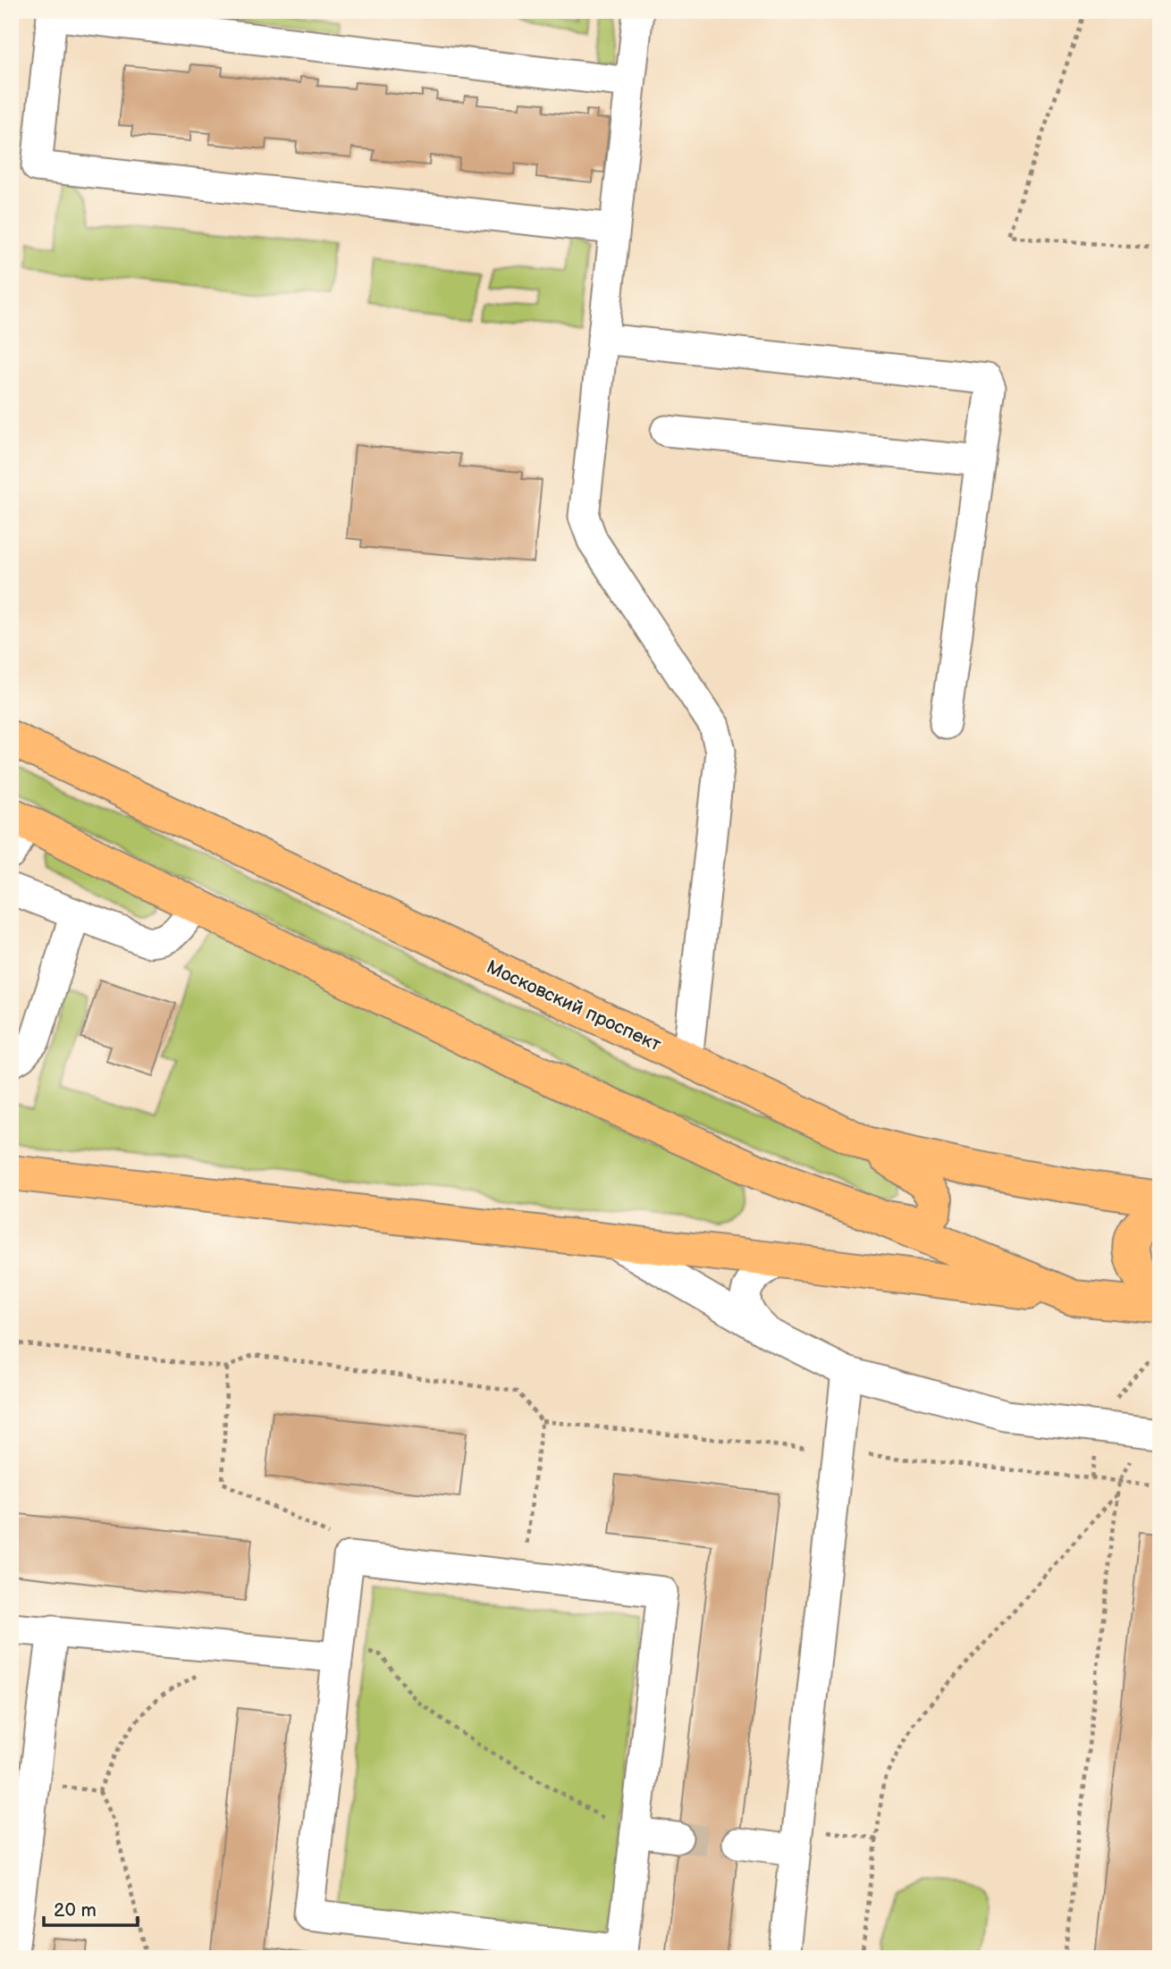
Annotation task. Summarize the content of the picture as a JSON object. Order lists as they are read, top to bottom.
{
  "streets": {
    "main road": ["Московский проспект"]
  },
  "scale_bar": "20 m"
}
